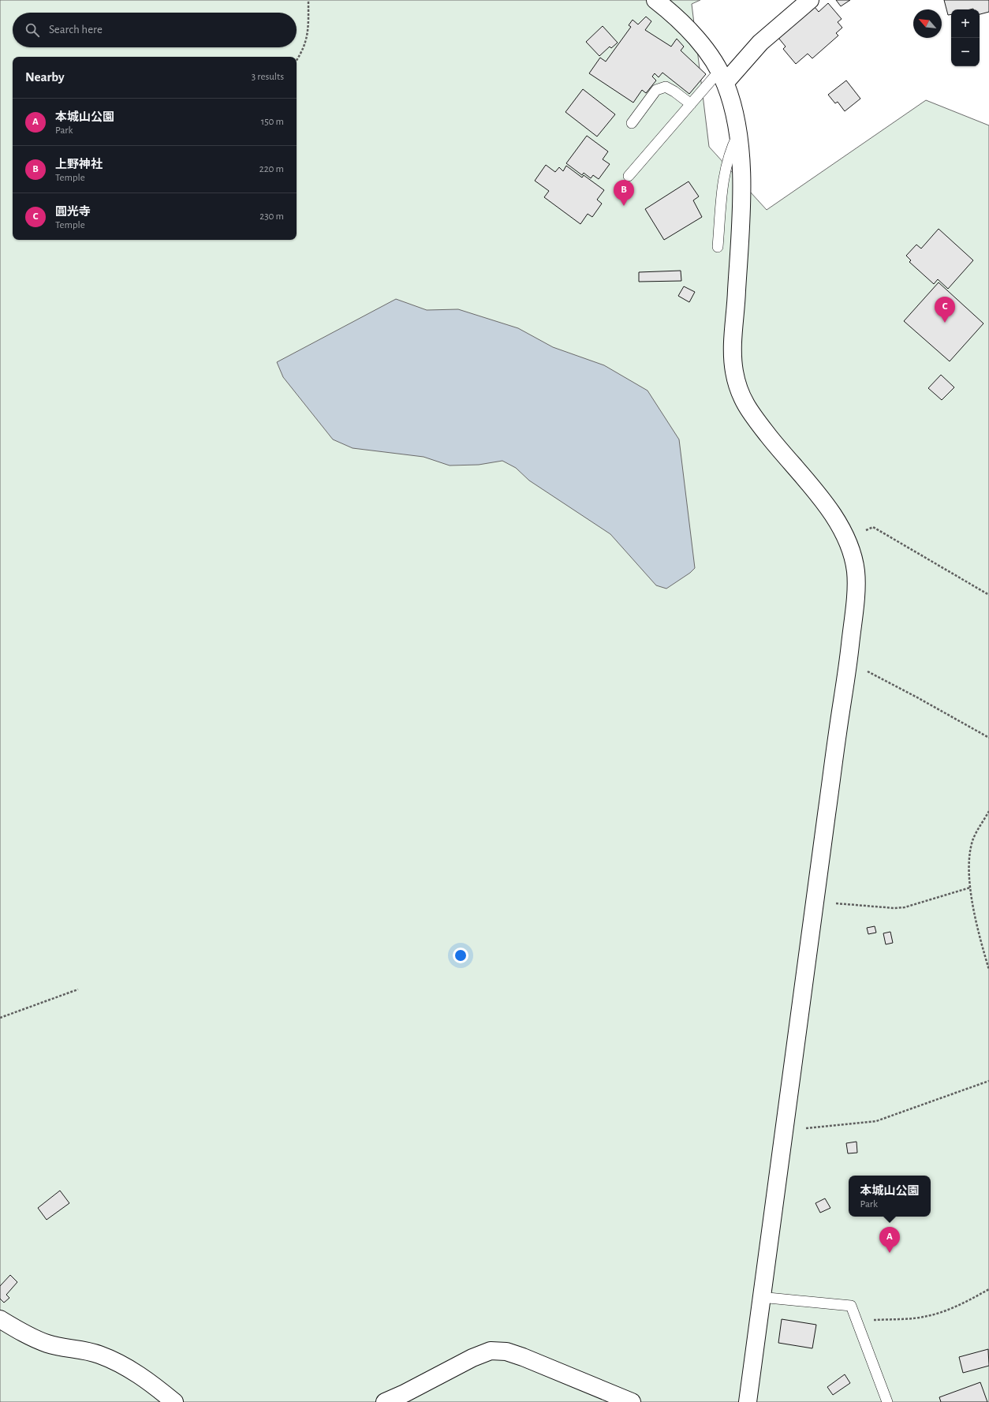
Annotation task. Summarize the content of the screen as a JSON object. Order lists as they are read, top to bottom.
{
  "north": "top left",
  "page": {
    "map_buttons": ["+", "−"],
    "search": "Search here",
    "heading": ["Nearby", "3 results"],
    "list": [
      {
        "mark": "A",
        "name": "本城山公園",
        "note": "Park",
        "value": "150 m"
      },
      {
        "mark": "B",
        "name": "上野神社",
        "note": "Temple",
        "value": "220 m"
      },
      {
        "mark": "C",
        "name": "圓光寺",
        "note": "Temple",
        "value": "230 m"
      }
    ],
    "pins": ["B", "C", "A"],
    "popup": ["本城山公園", "Park"]
  }
}
